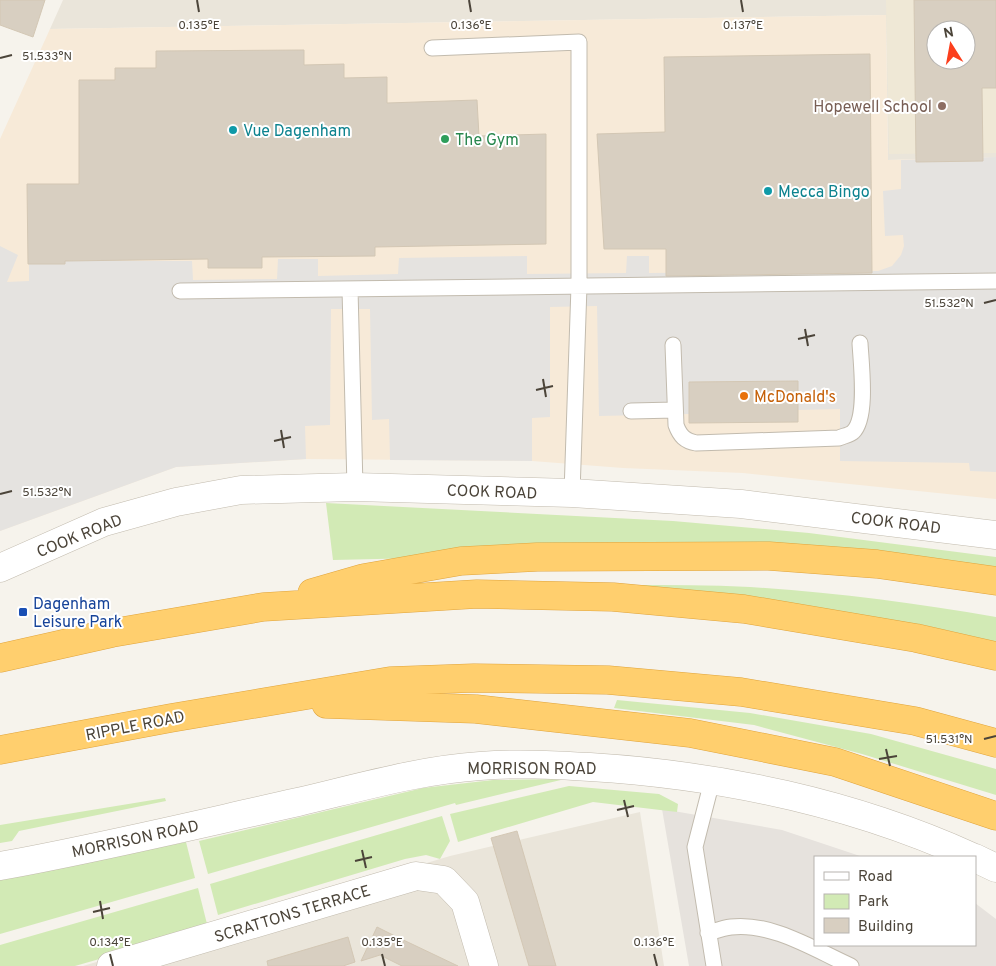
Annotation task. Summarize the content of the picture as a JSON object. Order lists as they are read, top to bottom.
{
  "streets": {
    "highway": ["RIPPLE ROAD"],
    "street": ["COOK ROAD", "MORRISON ROAD", "SCRATTONS TERRACE"]
  },
  "places": {
    "other": [
      "Hopewell School",
      "Vue Dagenham",
      "The Gym",
      "Mecca Bingo",
      "McDonald's"
    ],
    "transit": ["Dagenham Leisure Park"]
  },
  "legend": ["Road", "Park", "Building"],
  "north": "top",
  "coordinates": [
    "0.135°E",
    "0.136°E",
    "0.137°E",
    "51.533°N",
    "51.532°N",
    "51.531°N",
    "0.134°E"
  ]
}
